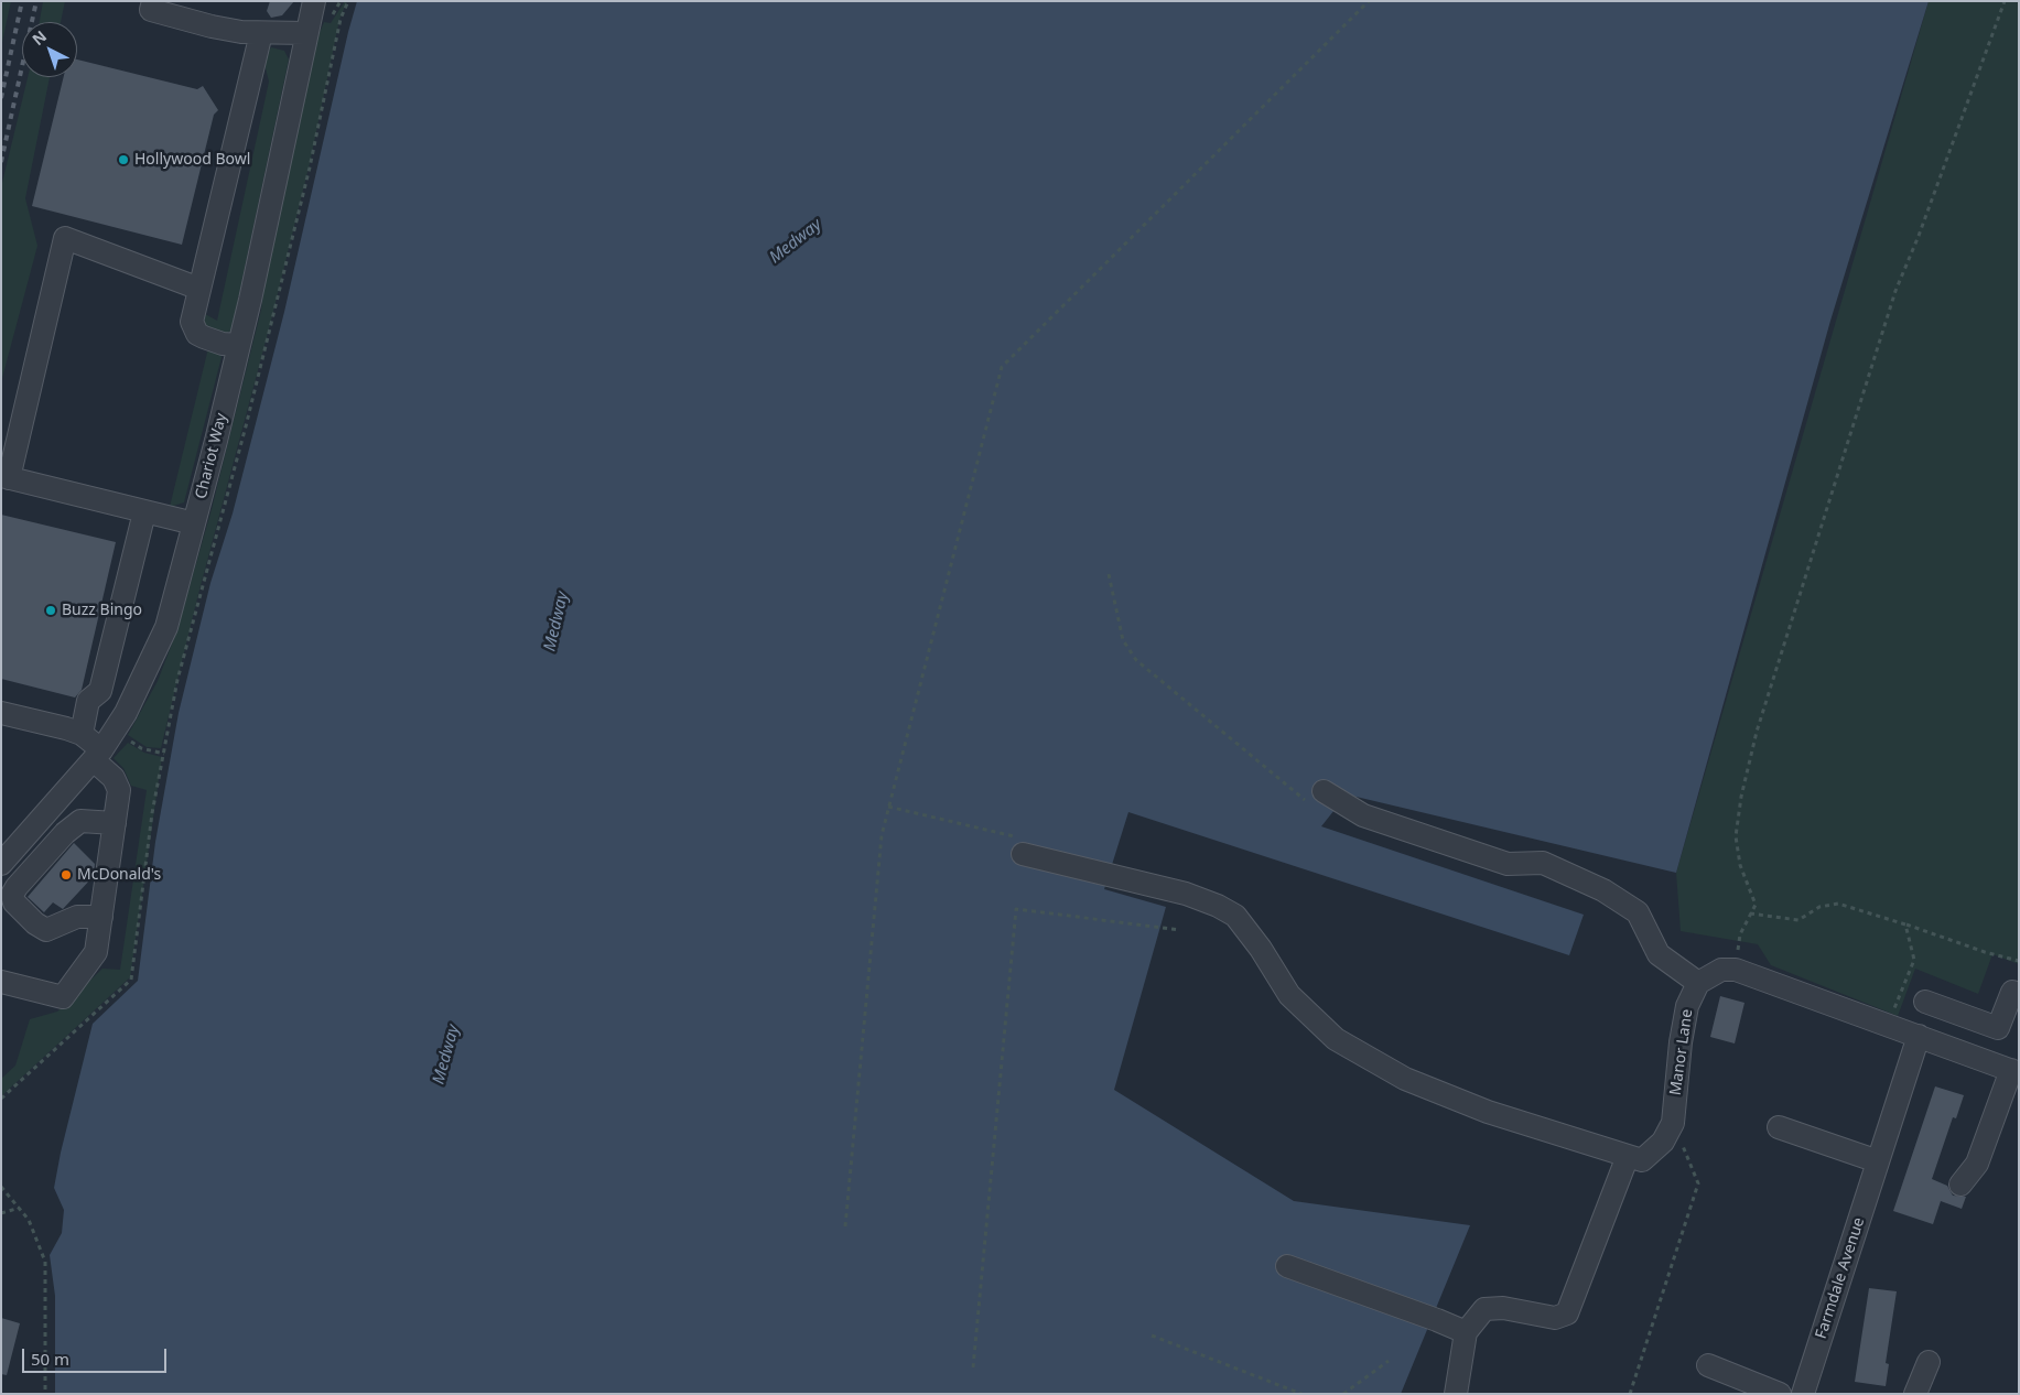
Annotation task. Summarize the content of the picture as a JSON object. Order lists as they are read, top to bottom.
{
  "streets": {
    "street": ["Chariot Way", "Manor Lane", "Farmdale Avenue"]
  },
  "water": ["Medway"],
  "places": ["Hollywood Bowl", "Buzz Bingo", "McDonald's"],
  "scale_bar": "50 m",
  "north": "top left"
}
